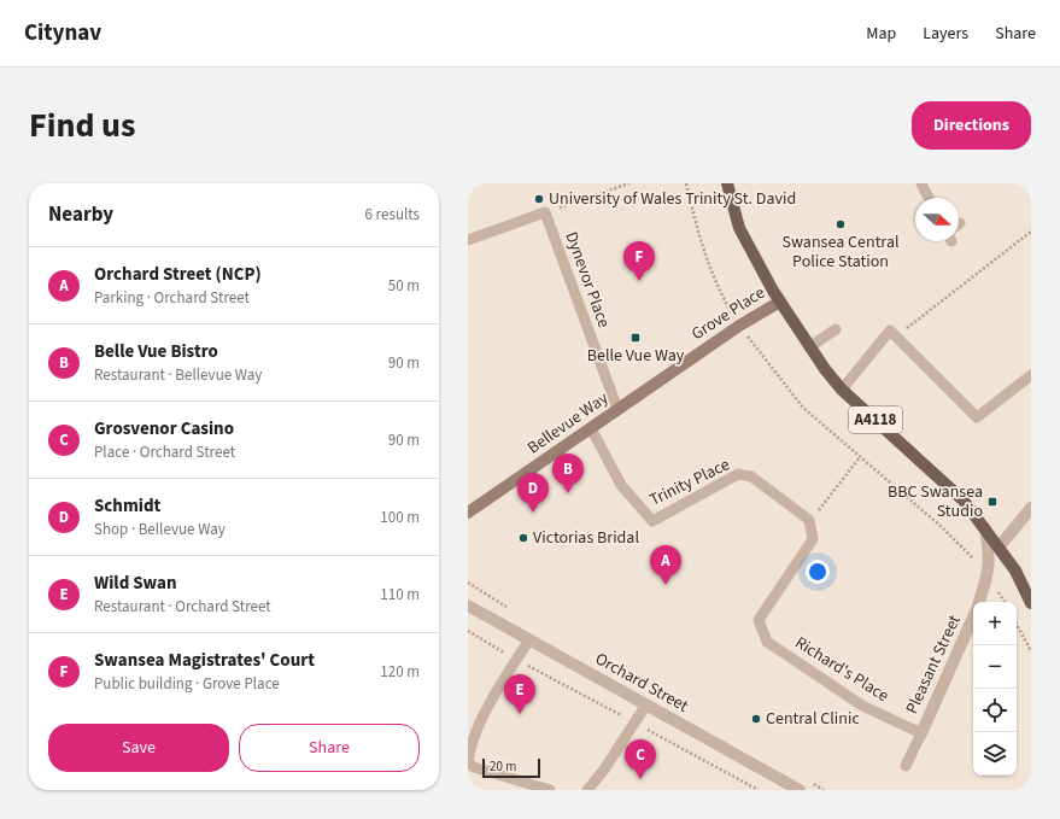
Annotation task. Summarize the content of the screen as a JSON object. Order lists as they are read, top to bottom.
{
  "streets": {
    "main road": ["Grove Place", "A4118", "Bellevue Way"],
    "street": ["Pleasant Street", "Orchard Street"],
    "lane": ["Dynevor Place", "Trinity Place", "Richard's Place"]
  },
  "crossings": [
    ["Dynevor Place", "Bellevue Way"],
    ["Grove Place", "A4118"],
    ["Grove Place", "Bellevue Way"],
    ["A4118", "Pleasant Street"],
    ["Bellevue Way", "Trinity Place"],
    ["Trinity Place", "Richard's Place"],
    ["Pleasant Street", "Richard's Place"]
  ],
  "places": {
    "other": [
      "University of Wales Trinity St. David",
      "Swansea Central Police Station",
      "Victorias Bridal",
      "Central Clinic"
    ],
    "transit": ["Belle Vue Way", "BBC Swansea Studio"]
  },
  "scale_bar": "20 m",
  "north": "right",
  "page": {
    "header": "Citynav",
    "nav": ["Map", "Layers", "Share"],
    "title": "Find us",
    "buttons": [
      "Directions",
      ["Save", "Share"]
    ],
    "heading": ["Nearby", "6 results"],
    "pins": [
      "F",
      "B",
      "D",
      "A",
      "E",
      "C"
    ],
    "list": [
      {
        "mark": "A",
        "name": "Orchard Street (NCP)",
        "note": "Parking · Orchard Street",
        "value": "50 m"
      },
      {
        "mark": "B",
        "name": "Belle Vue Bistro",
        "note": "Restaurant · Bellevue Way",
        "value": "90 m"
      },
      {
        "mark": "C",
        "name": "Grosvenor Casino",
        "note": "Place · Orchard Street",
        "value": "90 m"
      },
      {
        "mark": "D",
        "name": "Schmidt",
        "note": "Shop · Bellevue Way",
        "value": "100 m"
      },
      {
        "mark": "E",
        "name": "Wild Swan",
        "note": "Restaurant · Orchard Street",
        "value": "110 m"
      },
      {
        "mark": "F",
        "name": "Swansea Magistrates' Court",
        "note": "Public building · Grove Place",
        "value": "120 m"
      }
    ],
    "map_buttons": ["+", "−"],
    "scale": "20 m"
  }
}
